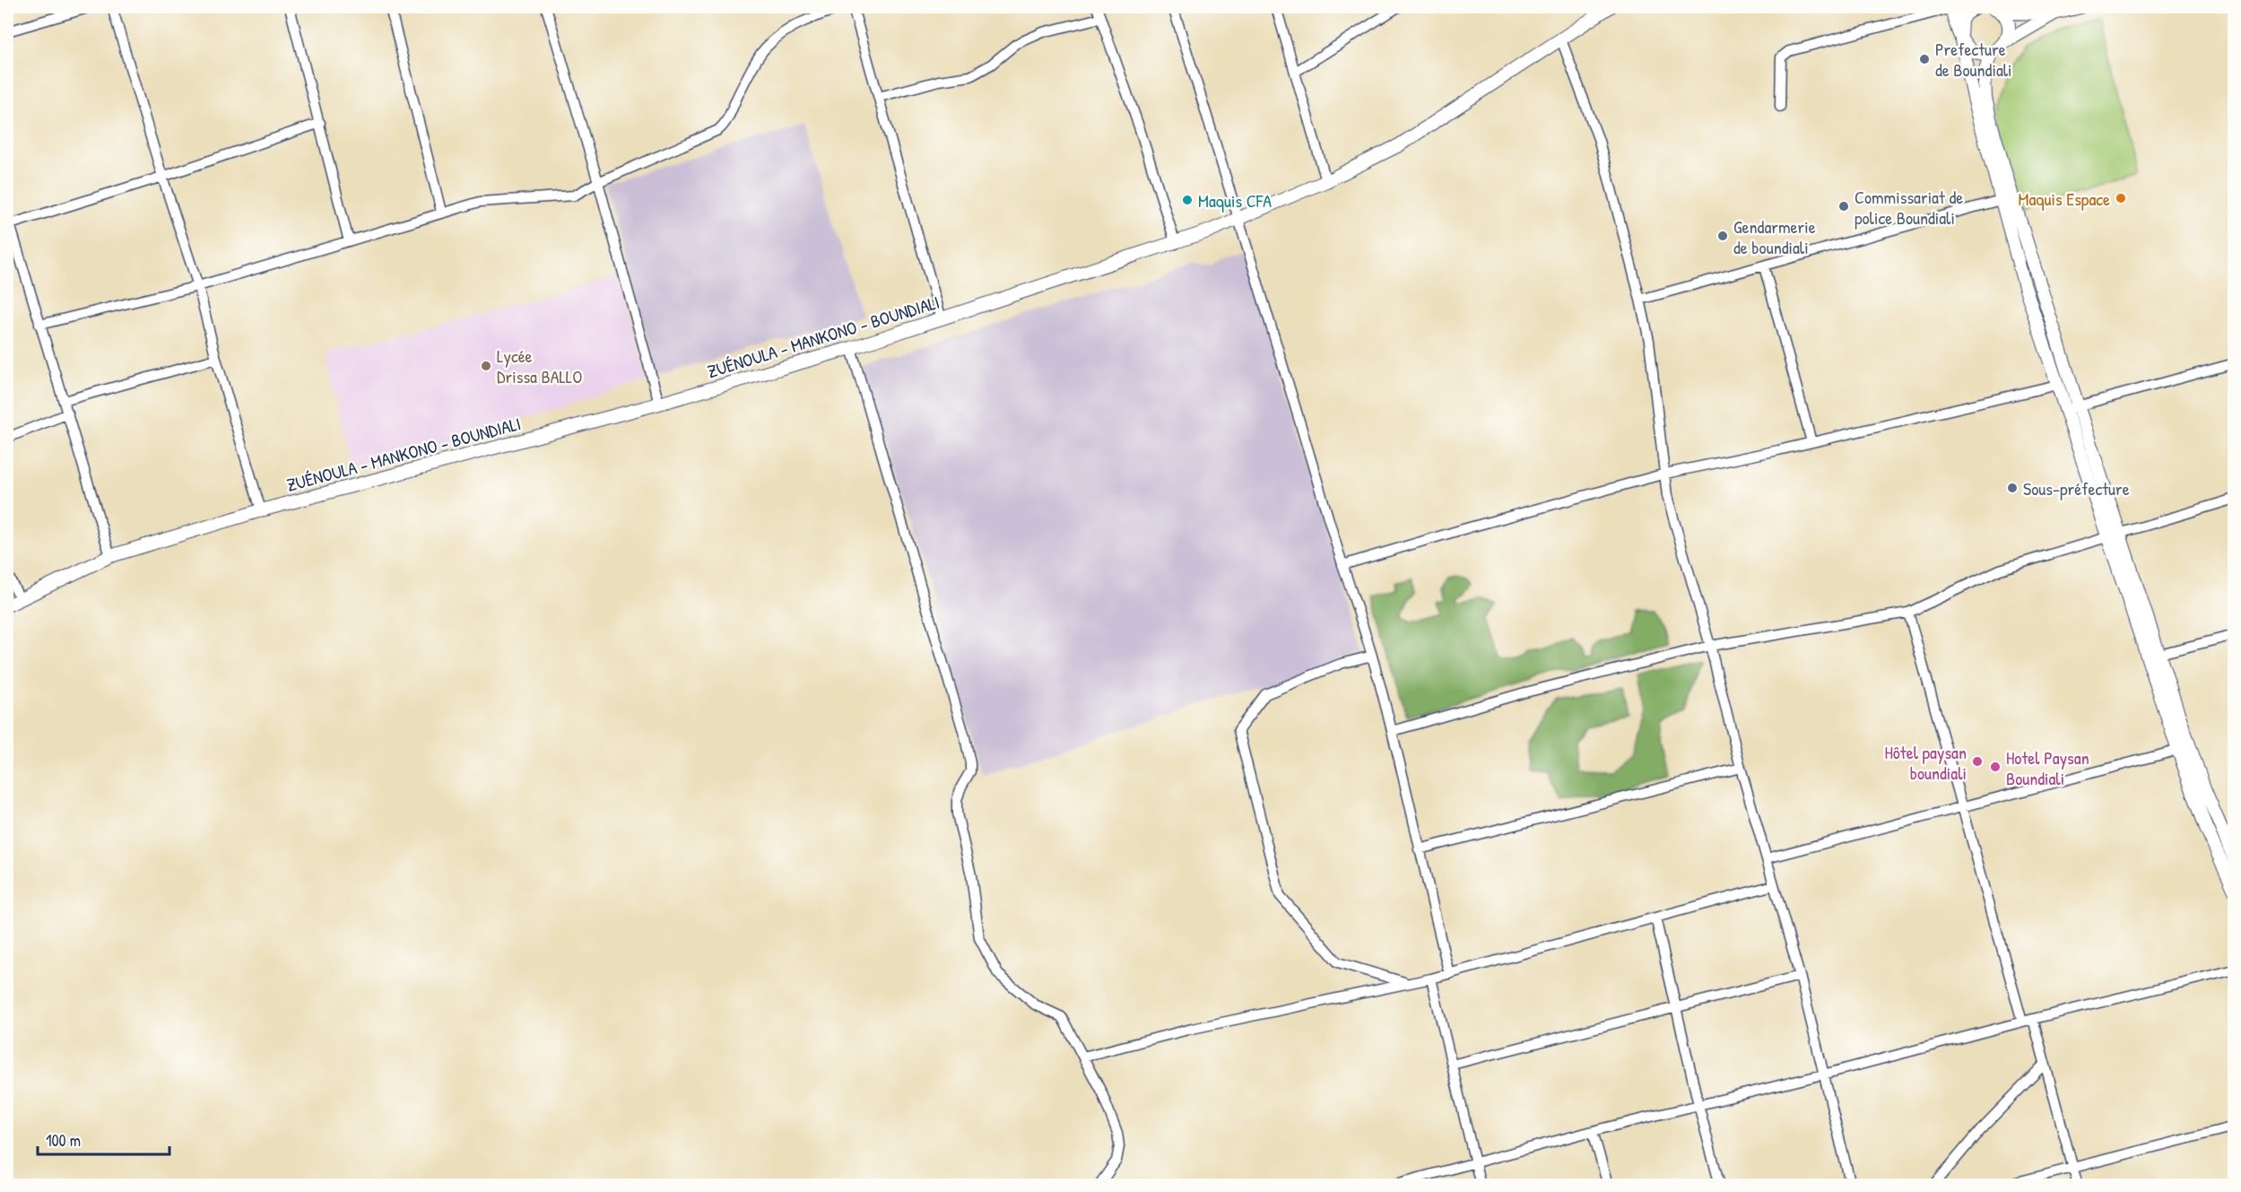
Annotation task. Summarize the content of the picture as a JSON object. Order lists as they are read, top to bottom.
{
  "streets": {
    "main road": ["ZUÉNOULA - MANKONO - BOUNDIALI"]
  },
  "places": [
    "Prefecture de Boundiali",
    "Maquis Espace",
    "Maquis CFA",
    "Commissariat de police Boundiali",
    "Gendarmerie de boundiali",
    "Lycée Drissa BALLO",
    "Sous-préfecture",
    "Hôtel paysan boundiali",
    "Hotel Paysan Boundiali"
  ],
  "scale_bar": "100 m"
}
